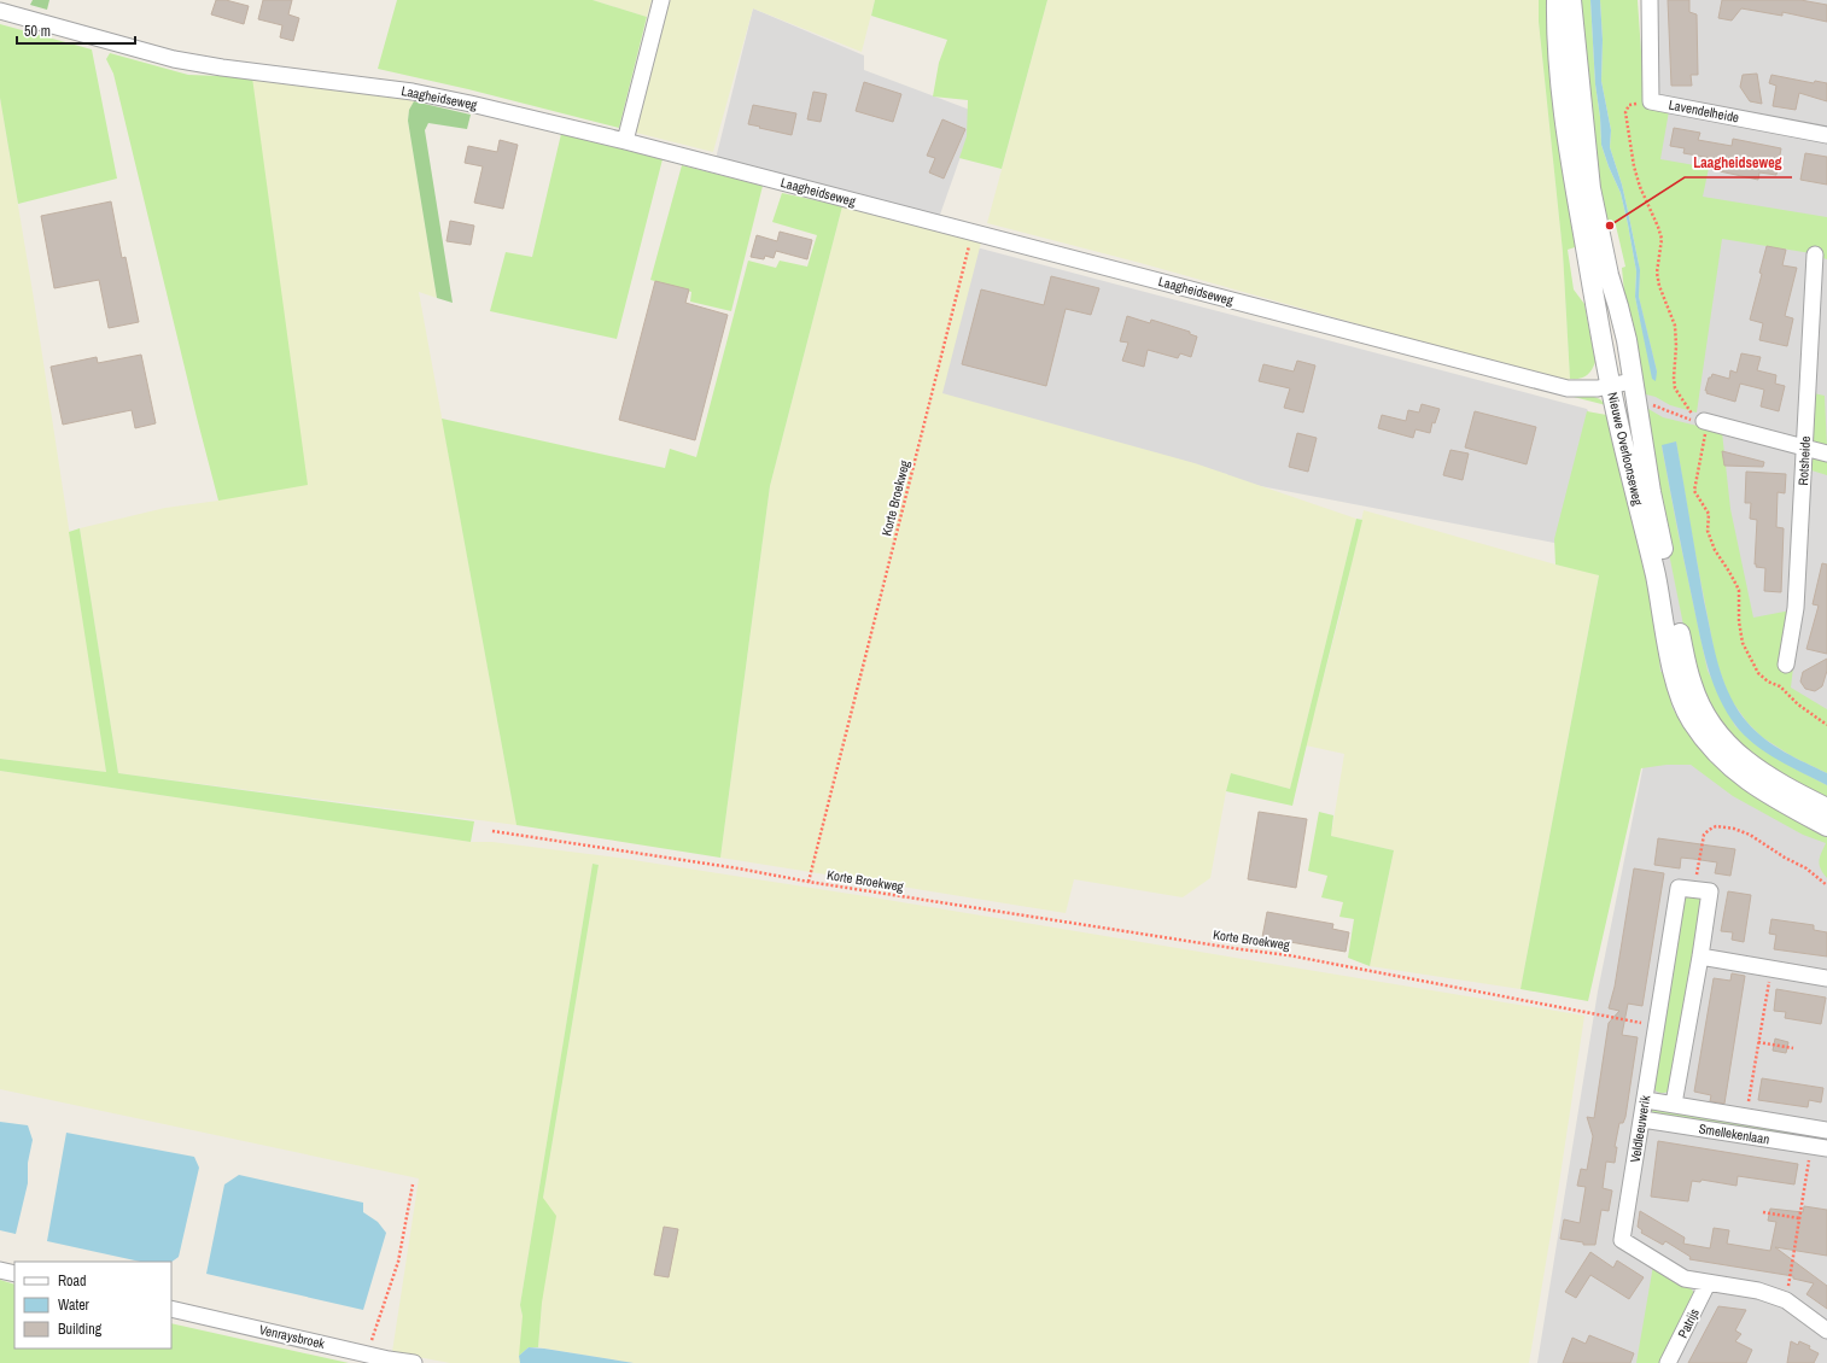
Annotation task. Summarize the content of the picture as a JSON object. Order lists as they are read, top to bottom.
{
  "streets": {
    "street": [
      "Laagheidseweg",
      "Lavendelheide",
      "Nieuwe Overloonseweg",
      "Rotsheide",
      "Veldleeuwerik",
      "Smellekenlaan",
      "Patrijs",
      "Venraysbroek"
    ],
    "path": ["Korte Broekweg"]
  },
  "crossings": [
    ["Laagheidseweg", "Nieuwe Overloonseweg"],
    ["Laagheidseweg", "Korte Broekweg"],
    ["Korte Broekweg", "Veldleeuwerik"],
    ["Veldleeuwerik", "Smellekenlaan"],
    ["Veldleeuwerik", "Patrijs"]
  ],
  "places": ["Laagheidseweg"],
  "legend": ["Road", "Water", "Building"],
  "scale_bar": "50 m"
}
